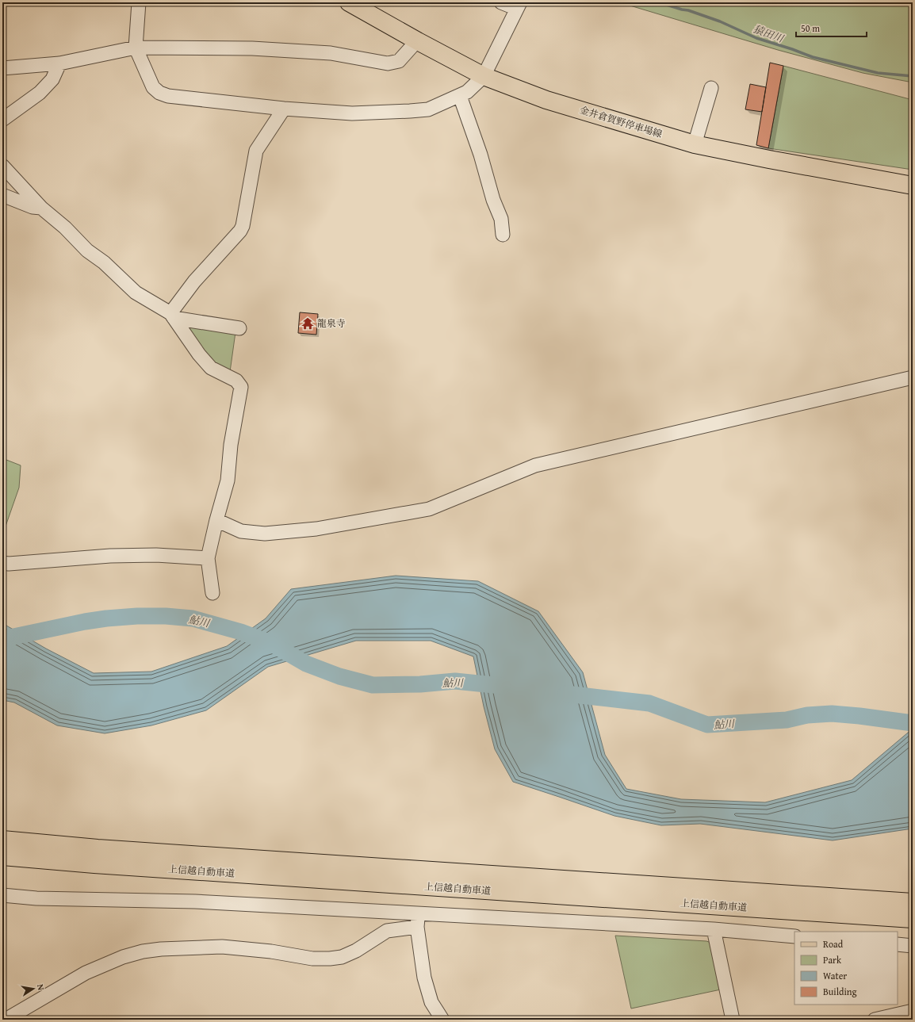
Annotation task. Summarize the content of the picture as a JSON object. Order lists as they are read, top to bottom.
{
  "streets": {
    "main road": ["金井倉賀野停車場線", "上信越自動車道"]
  },
  "water": ["猿田川", "鮎川"],
  "places": {
    "temple": ["龍泉寺"]
  },
  "legend": [
    "Road",
    "Park",
    "Water",
    "Building"
  ],
  "scale_bar": "50 m",
  "north": "right"
}
